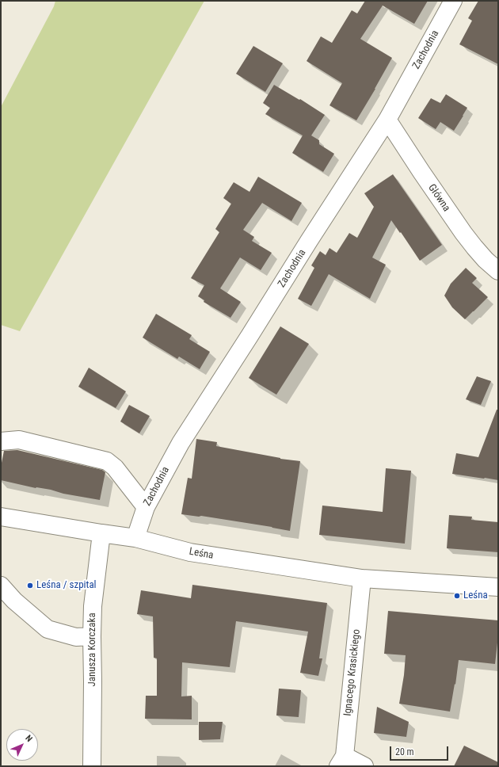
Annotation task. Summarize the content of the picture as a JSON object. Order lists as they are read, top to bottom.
{
  "streets": {
    "street": [
      "Zachodnia",
      "Główna",
      "Leśna",
      "Janusza Korczaka",
      "Ignacego Krasickiego"
    ]
  },
  "crossings": [
    ["Zachodnia", "Główna"],
    ["Zachodnia", "Leśna"],
    ["Leśna", "Janusza Korczaka"],
    ["Leśna", "Ignacego Krasickiego"]
  ],
  "places": ["Leśna / szpital", "Leśna"],
  "scale_bar": "20 m",
  "north": "top right"
}
